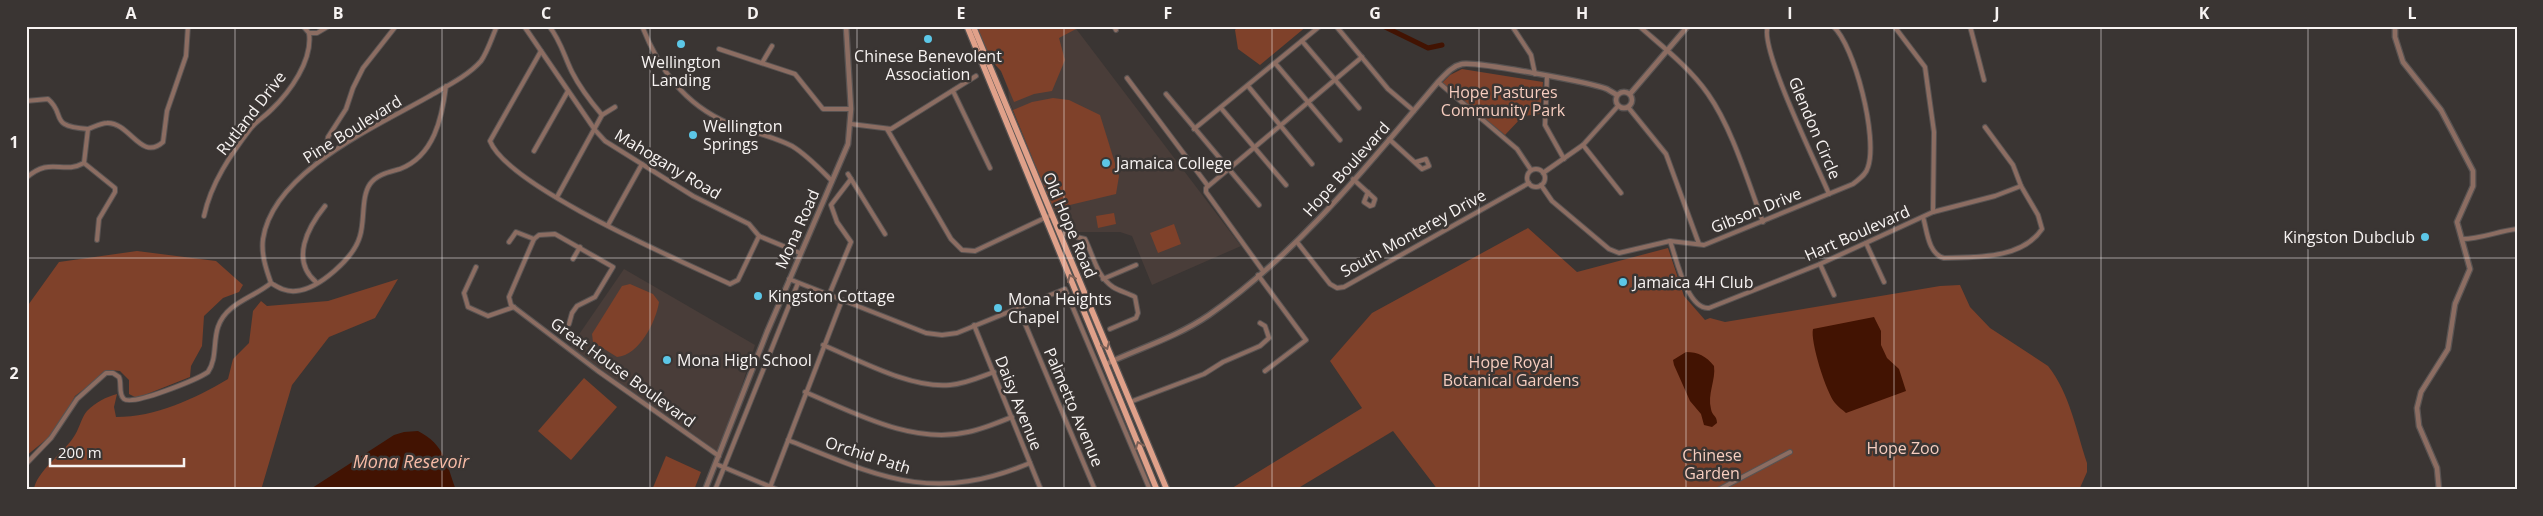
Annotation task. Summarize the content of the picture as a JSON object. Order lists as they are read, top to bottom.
{
  "streets": {
    "main road": ["Old Hope Road"],
    "street": [
      "Rutland Drive",
      "Glendon Circle",
      "Pine Boulevard",
      "Mahogany Road",
      "Hope Boulevard",
      "Gibson Drive",
      "Mona Road",
      "South Monterey Drive",
      "Hart Boulevard",
      "Great House Boulevard",
      "Daisy Avenue",
      "Palmetto Avenue",
      "Orchid Path"
    ]
  },
  "crossings": [
    ["Glendon Circle", "Gibson Drive"],
    ["Mahogany Road", "Mona Road"],
    ["Hope Boulevard", "Old Hope Road"],
    ["Hope Boulevard", "South Monterey Drive"],
    ["Gibson Drive", "South Monterey Drive"],
    ["Gibson Drive", "Hart Boulevard"],
    ["Mona Road", "Great House Boulevard"],
    ["Daisy Avenue", "Orchid Path"]
  ],
  "water": ["Mona Resevoir"],
  "parks": [
    "Hope Pastures Community Park",
    "Hope Royal Botanical Gardens",
    "Hope Zoo",
    "Chinese Garden"
  ],
  "places": [
    "Chinese Benevolent Association",
    "Wellington Landing",
    "Wellington Springs",
    "Jamaica College",
    "Kingston Dubclub",
    "Jamaica 4H Club",
    "Kingston Cottage",
    "Mona Heights Chapel",
    "Mona High School"
  ],
  "scale_bar": "200 m",
  "grid": {
    "columns": [
      "A",
      "B",
      "C",
      "D",
      "E",
      "F",
      "G",
      "H",
      "I",
      "J",
      "K",
      "L"
    ],
    "rows": ["1", "2"]
  }
}
